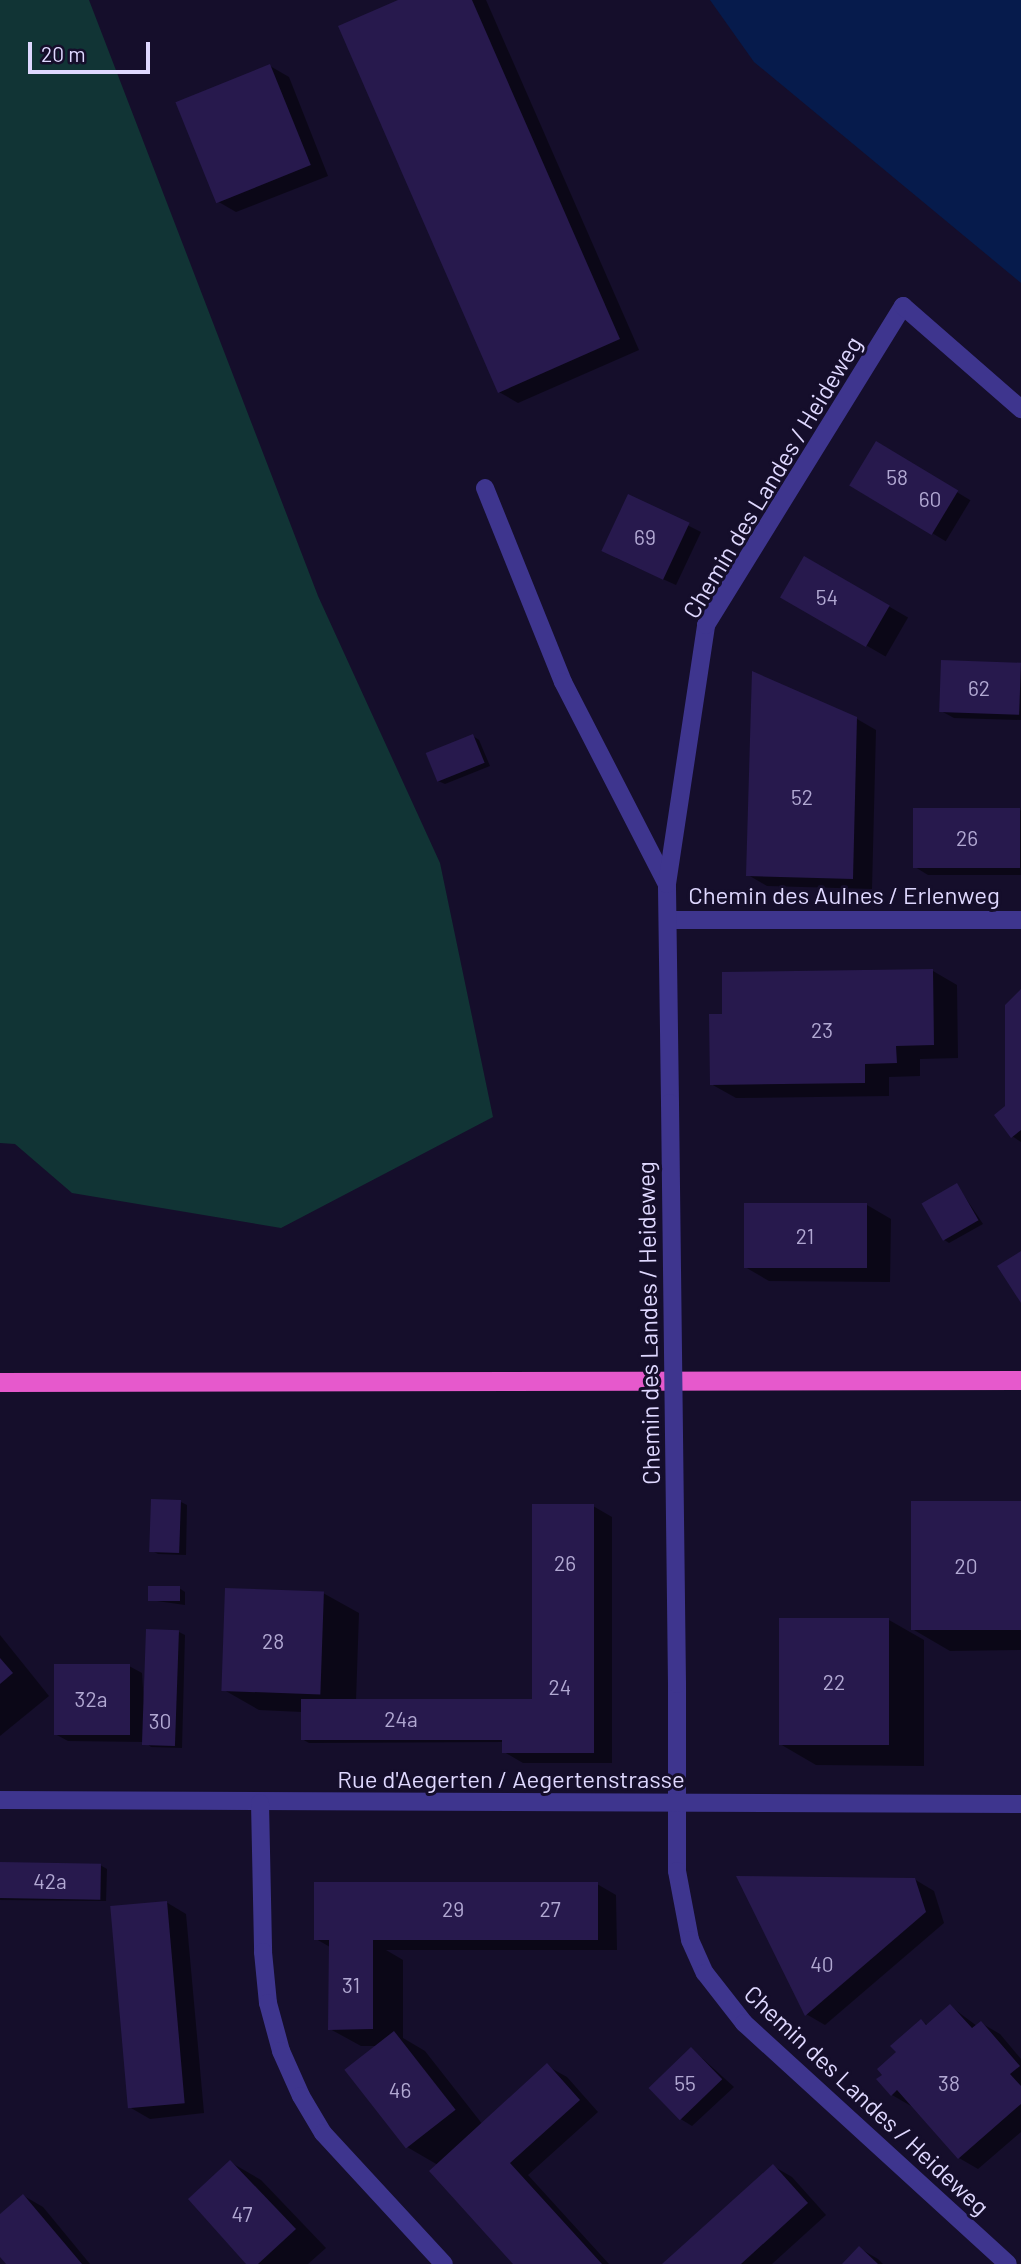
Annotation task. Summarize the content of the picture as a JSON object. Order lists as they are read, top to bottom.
{
  "streets": {
    "street": ["Chemin des Landes / Heideweg", "Chemin des Aulnes / Erlenweg", "Rue d'Aegerten / Aegertenstrasse"]
  },
  "crossings": [
    ["Chemin des Landes / Heideweg", "Chemin des Aulnes / Erlenweg"],
    ["Chemin des Landes / Heideweg", "Rue d'Aegerten / Aegertenstrasse"]
  ],
  "house_numbers": [
    "58",
    "60",
    "69",
    "54",
    "62",
    "52",
    "26",
    "23",
    "21",
    "26",
    "20",
    "28",
    "22",
    "24",
    "32a",
    "24a",
    "30",
    "42a",
    "29",
    "27",
    "40",
    "31",
    "55",
    "38",
    "46",
    "47"
  ],
  "scale_bar": "20 m"
}
